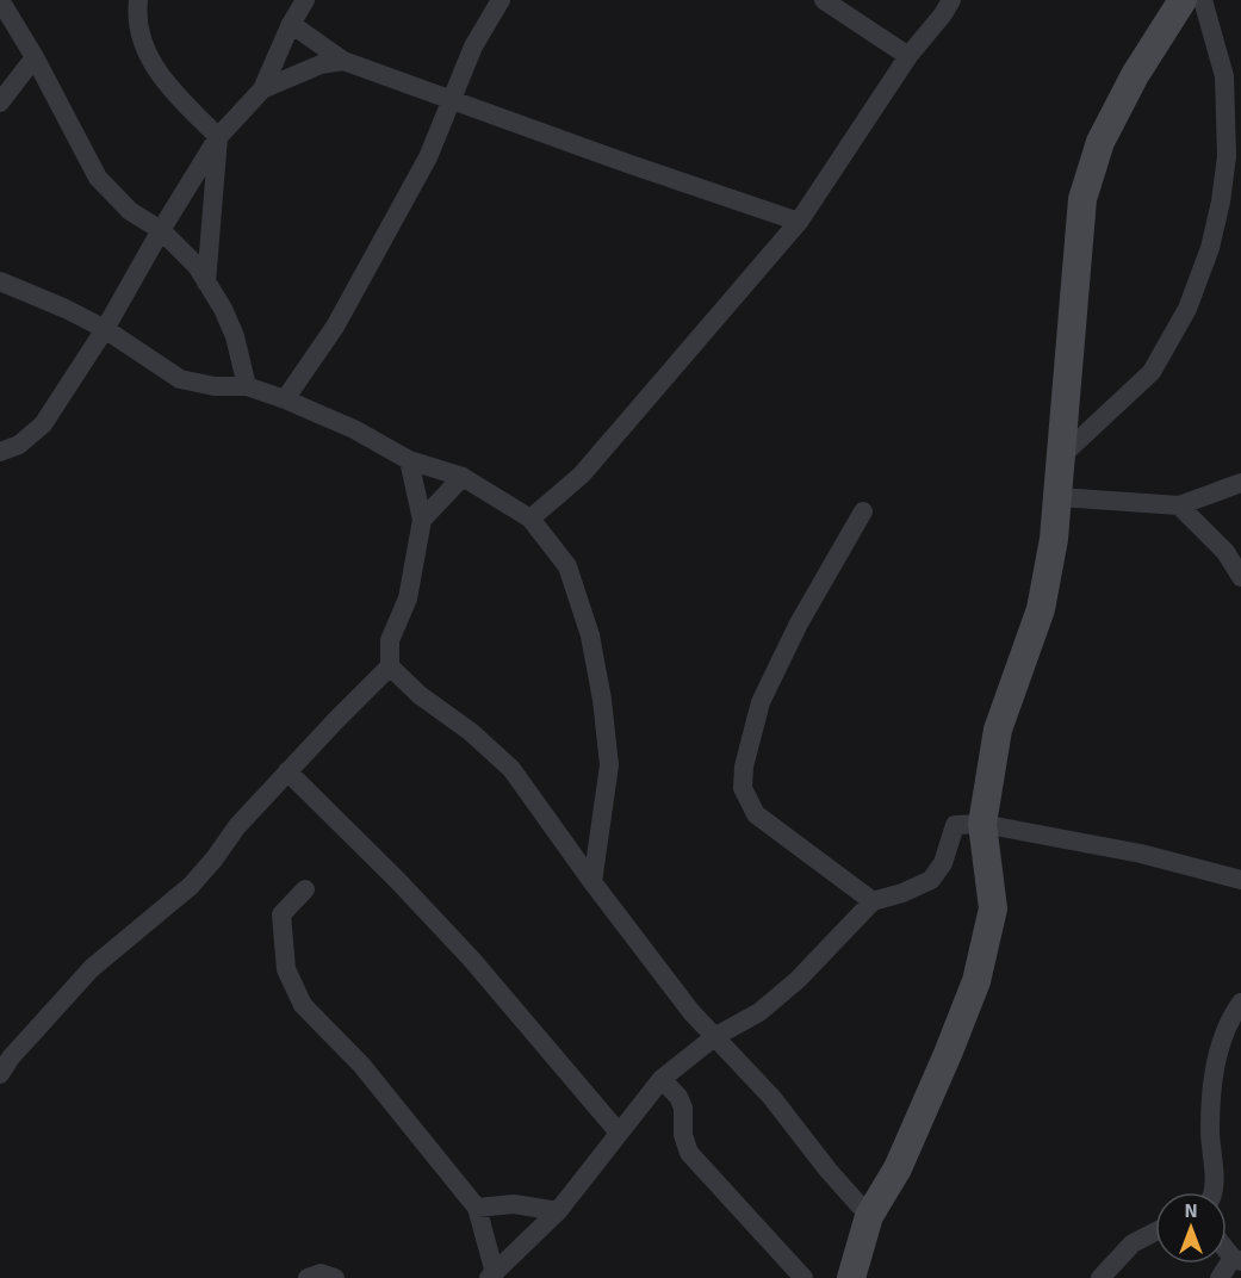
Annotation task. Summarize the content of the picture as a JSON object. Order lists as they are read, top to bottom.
{
  "north": "top"
}
